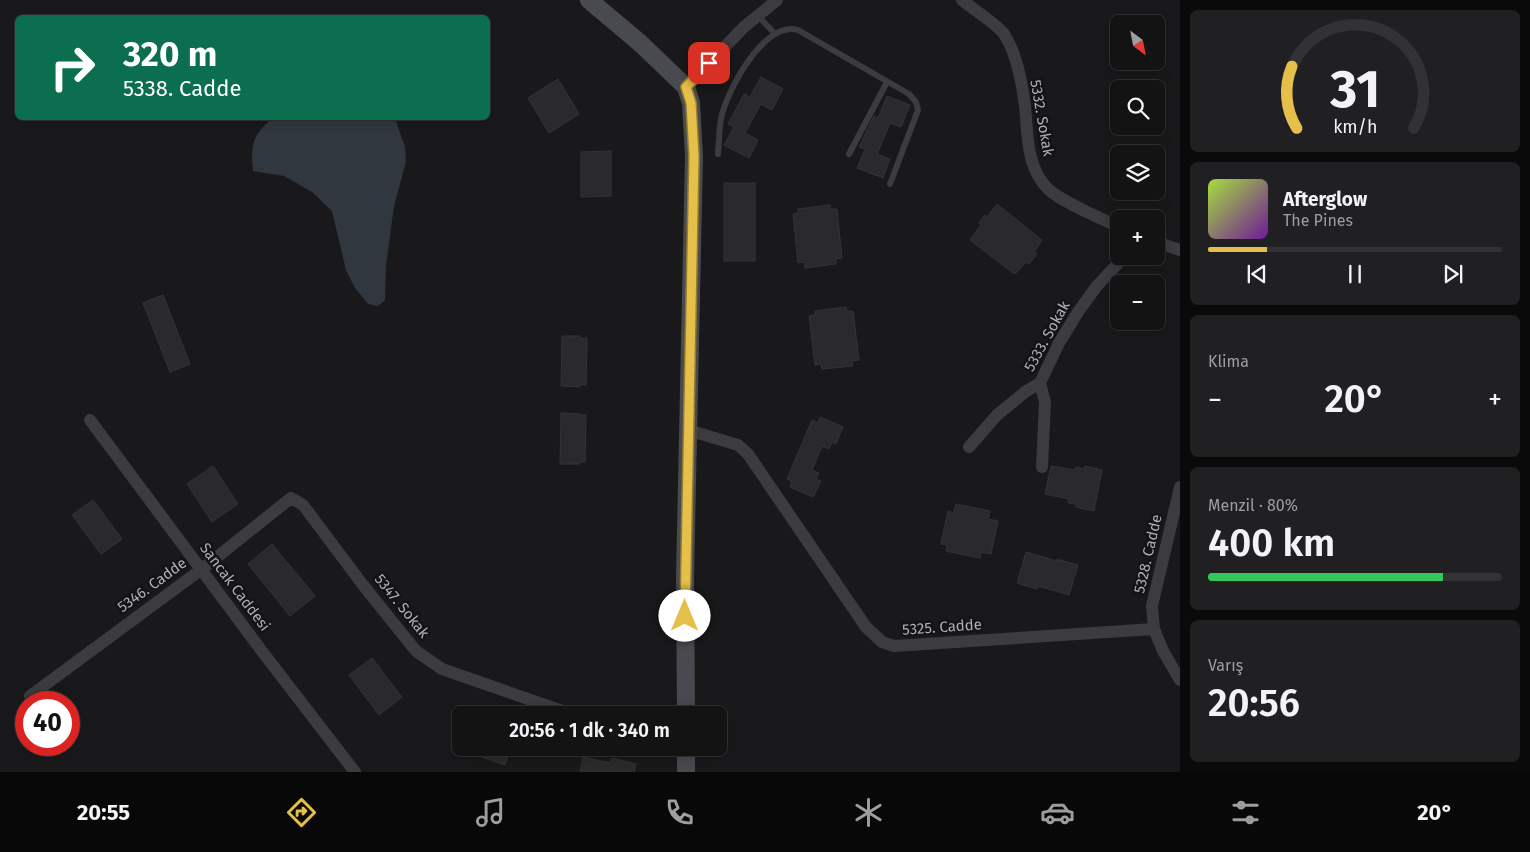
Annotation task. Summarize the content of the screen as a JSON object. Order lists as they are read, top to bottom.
{
  "streets": {
    "street": [
      "5332. Sokak",
      "5333. Sokak",
      "5328. Cadde",
      "5346. Cadde",
      "Sancak Caddesi",
      "5347. Sokak",
      "5325. Cadde"
    ]
  },
  "crossings": [
    ["5328. Cadde", "5325. Cadde"],
    ["5346. Cadde", "Sancak Caddesi"],
    ["5346. Cadde", "5347. Sokak"]
  ],
  "north": "bottom right",
  "page": {
    "map_buttons": ["+", "−"],
    "turn": ["320 m", "5338. Cadde"],
    "song": ["Afterglow", "The Pines"],
    "tile": [
      "Klima",
      ["Menzil · 80%", "400 km"],
      ["Varış", "20:56"]
    ],
    "heat": ["−", "20°", "+"],
    "limit": "40",
    "trip": "20:56 · 1 dk · 340 m",
    "tabs": ["20:55", "20°"],
    "gauge": ["31", "km/h"]
  }
}
